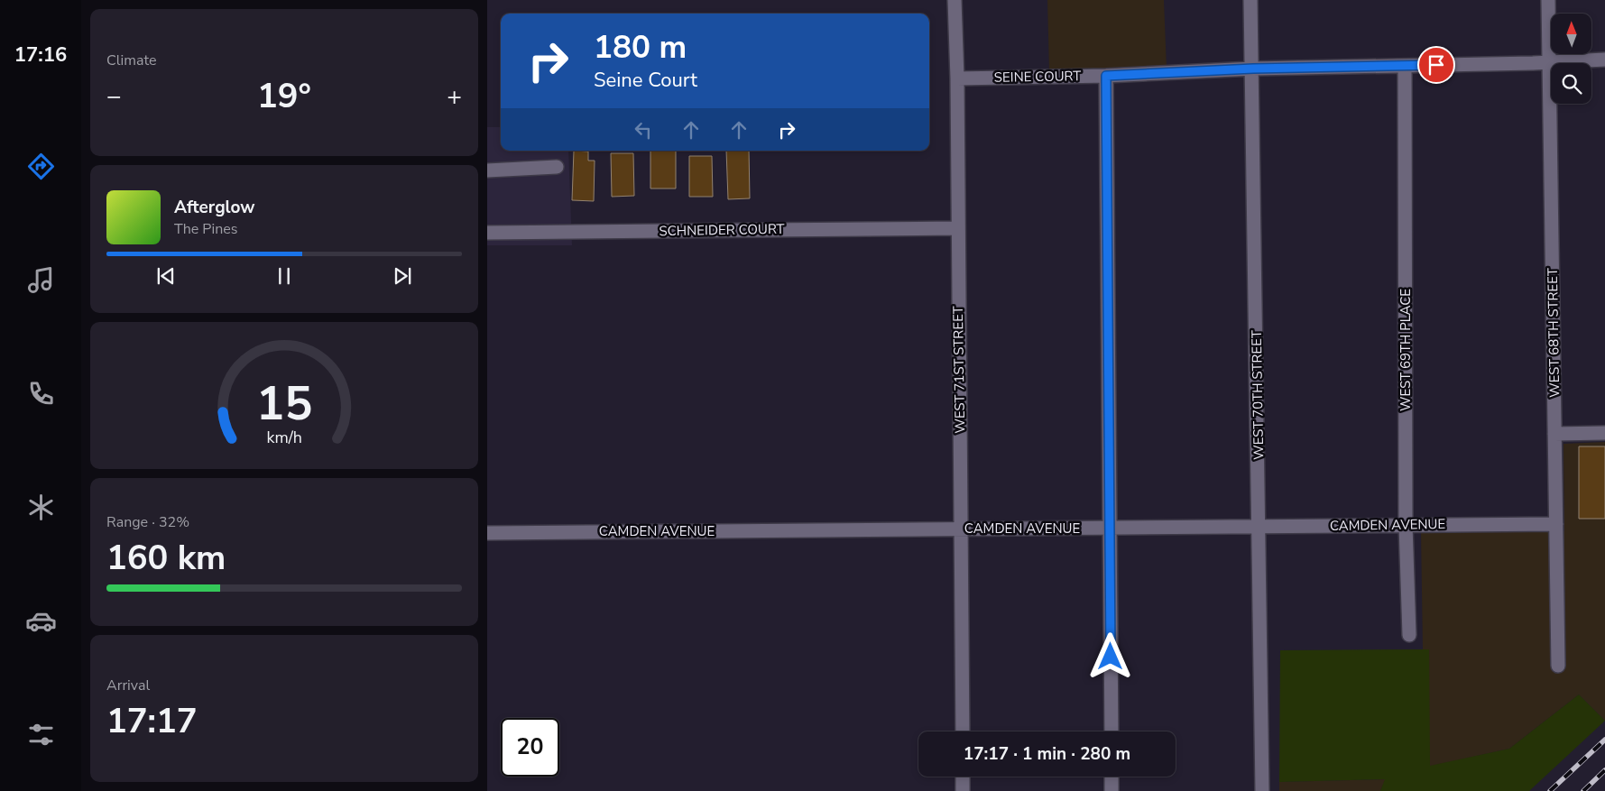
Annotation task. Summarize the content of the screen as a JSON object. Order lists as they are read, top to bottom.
{
  "streets": {
    "street": [
      "SEINE COURT",
      "SCHNEIDER COURT",
      "WEST 68TH STREET",
      "WEST 69TH PLACE",
      "WEST 71ST STREET",
      "WEST 70TH STREET",
      "CAMDEN AVENUE"
    ]
  },
  "crossings": [
    ["SEINE COURT", "WEST 68TH STREET"],
    ["SEINE COURT", "WEST 69TH PLACE"],
    ["SEINE COURT", "WEST 71ST STREET"],
    ["SEINE COURT", "WEST 70TH STREET"],
    ["SCHNEIDER COURT", "WEST 71ST STREET"],
    ["WEST 68TH STREET", "CAMDEN AVENUE"],
    ["WEST 69TH PLACE", "CAMDEN AVENUE"],
    ["WEST 71ST STREET", "CAMDEN AVENUE"],
    ["WEST 70TH STREET", "CAMDEN AVENUE"]
  ],
  "north": "top",
  "page": {
    "tabs": "17:16",
    "tile": [
      "Climate",
      ["Range · 32%", "160 km"],
      ["Arrival", "17:17"]
    ],
    "turn": ["180 m", "Seine Court"],
    "heat": ["−", "19°", "+"],
    "song": ["Afterglow", "The Pines"],
    "limit": "20",
    "trip": "17:17 · 1 min · 280 m",
    "gauge": ["15", "km/h"]
  }
}
